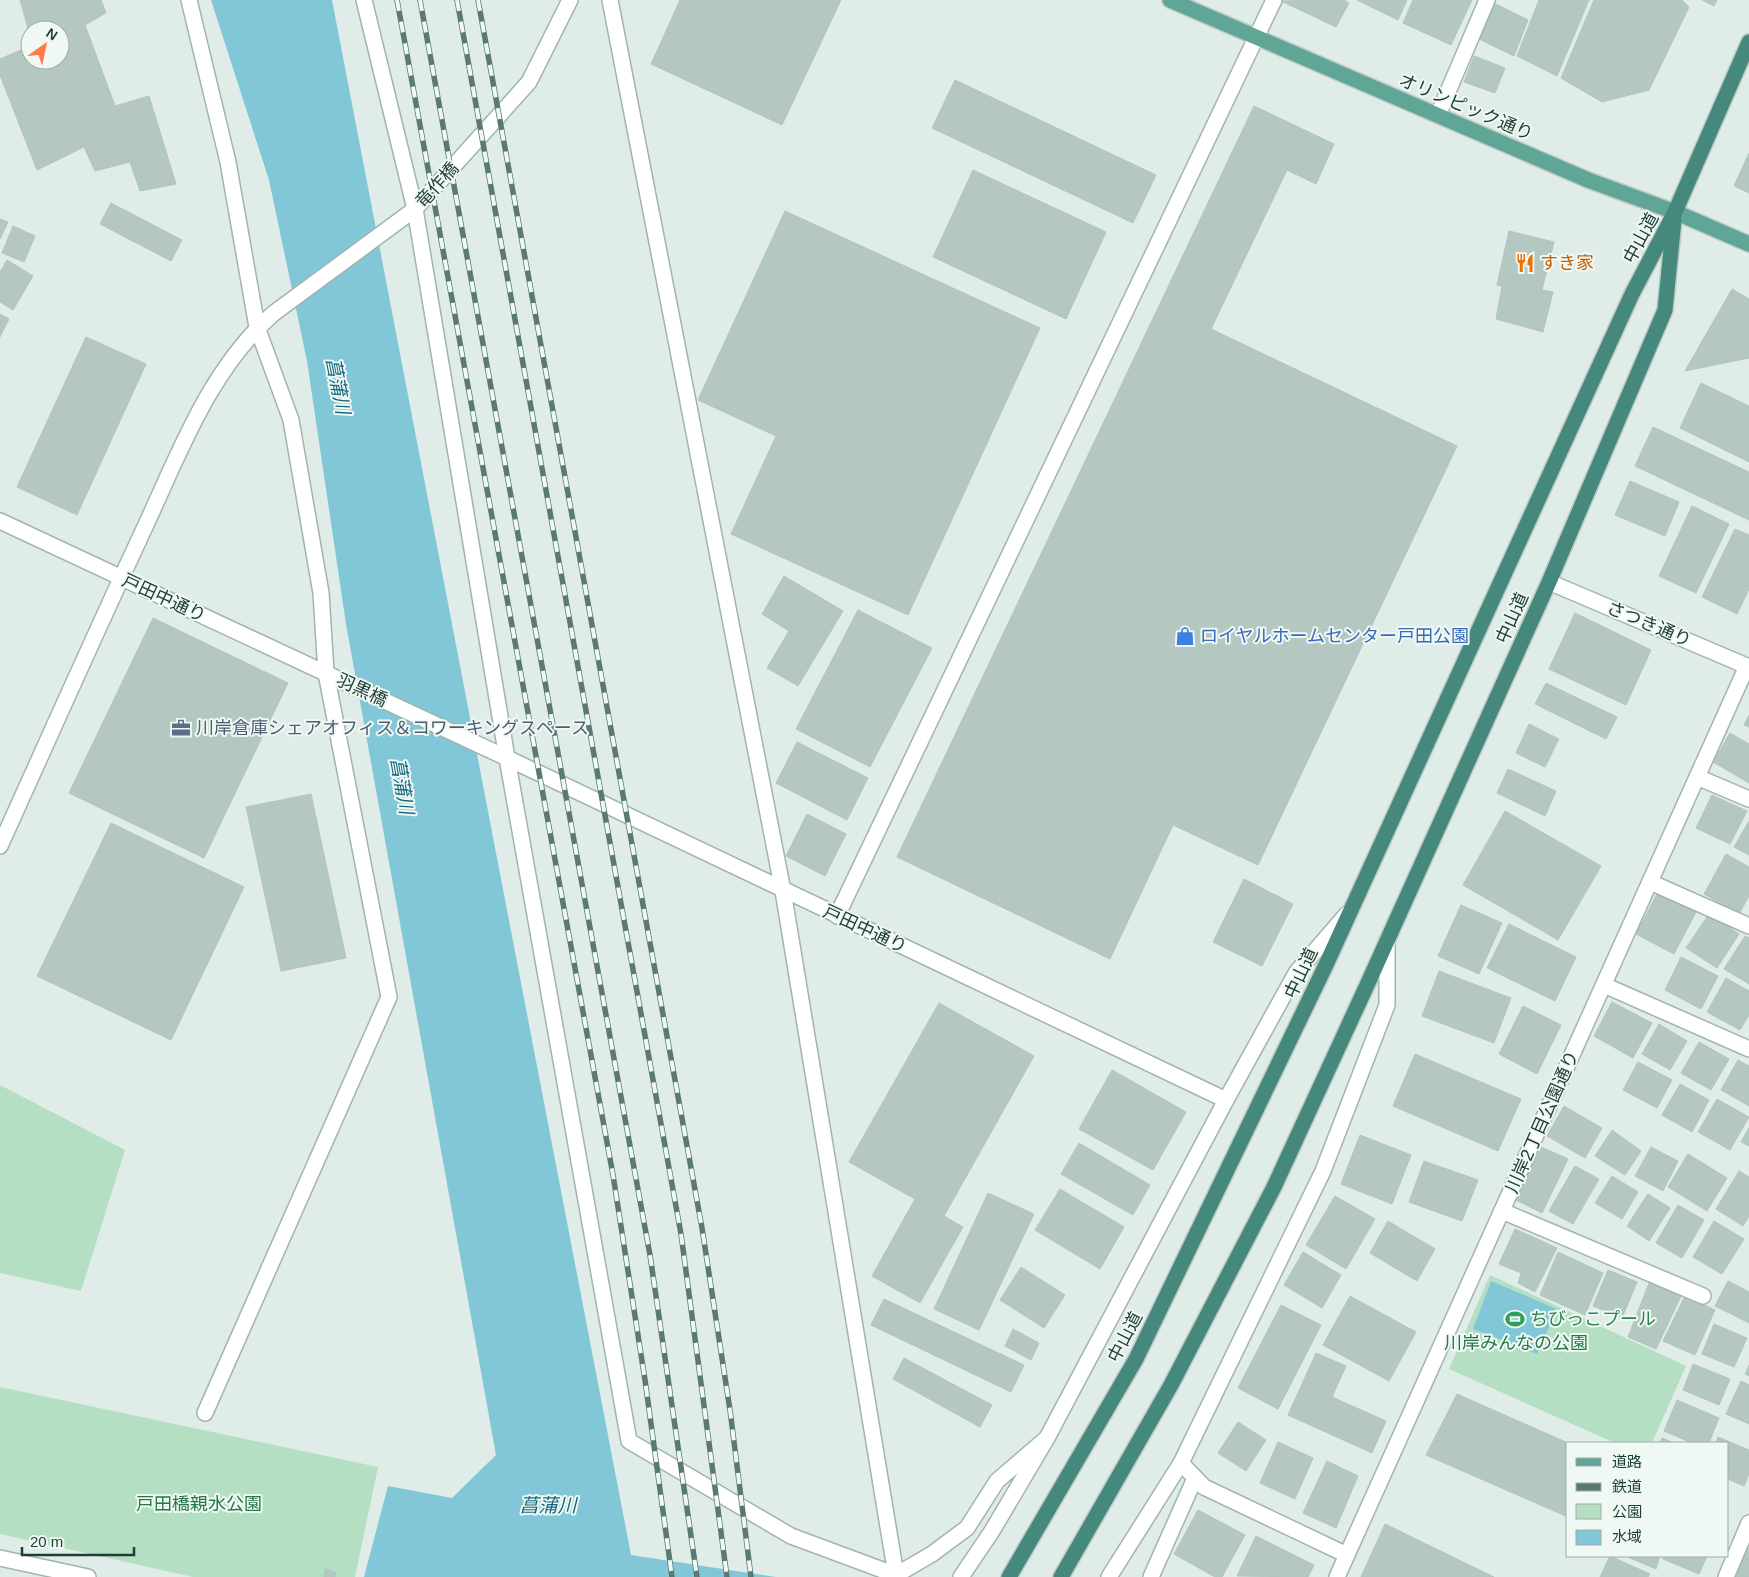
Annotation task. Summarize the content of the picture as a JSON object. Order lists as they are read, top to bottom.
{
  "streets": {
    "highway": ["中山道"],
    "main road": ["オリンピック通り"],
    "street": [
      "竜作橋",
      "戸田中通り",
      "さつき通り",
      "羽黒橋",
      "川岸2丁目公園通り"
    ]
  },
  "crossings": [
    ["オリンピック通り", "中山道"],
    ["竜作橋", "戸田中通り"],
    ["中山道", "さつき通り"],
    ["戸田中通り", "羽黒橋"],
    ["さつき通り", "川岸2丁目公園通り"]
  ],
  "water": ["菖蒲川"],
  "parks": ["川岸みんなの公園", "戸田橋親水公園"],
  "places": {
    "restaurant": ["すき家"],
    "shop": ["ロイヤルホームセンター戸田公園"],
    "office": ["川岸倉庫シェアオフィス＆コワーキングスペース"],
    "sports": ["ちびっこプール"]
  },
  "legend": [
    "道路",
    "鉄道",
    "公園",
    "水域"
  ],
  "scale_bar": "20 m",
  "north": "top right"
}
